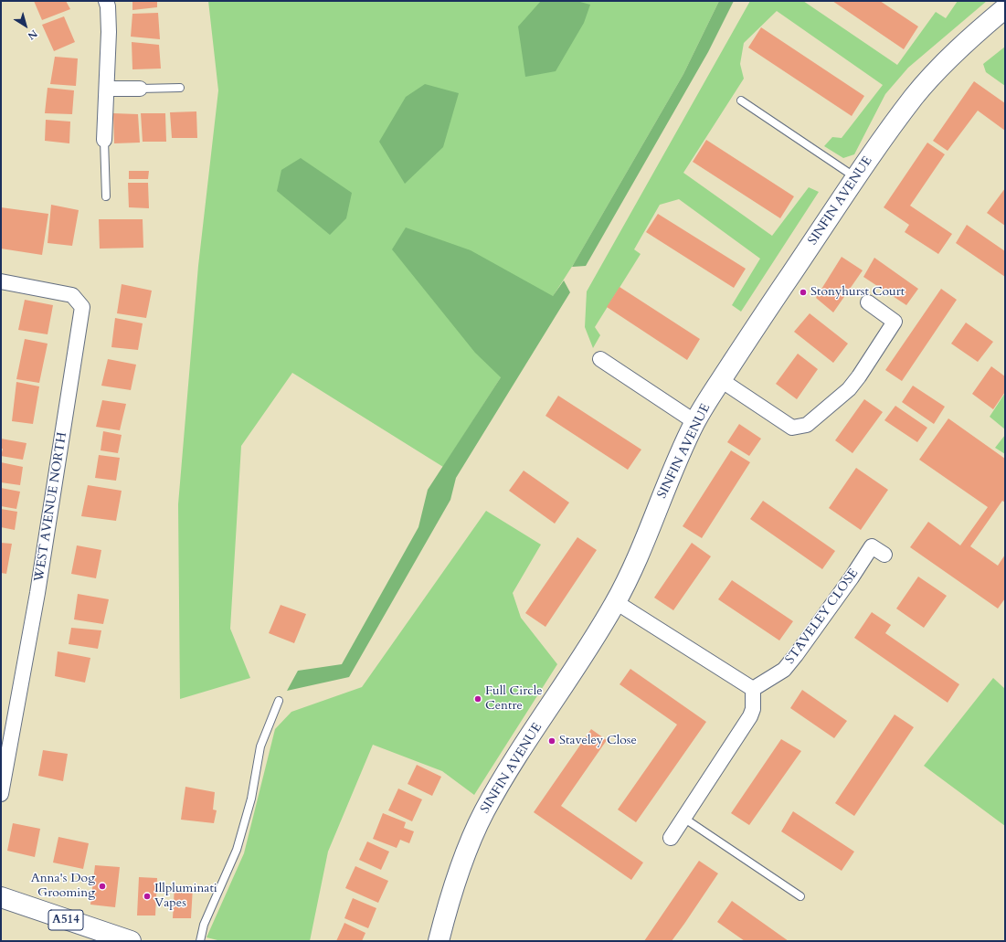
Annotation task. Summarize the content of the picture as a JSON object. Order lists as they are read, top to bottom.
{
  "streets": {
    "street": [
      "SINFIN AVENUE",
      "WEST AVENUE NORTH",
      "STAVELEY CLOSE",
      "A514"
    ]
  },
  "places": [
    "Stonyhurst Court",
    "Full Circle Centre",
    "Staveley Close",
    "Anna's Dog Grooming",
    "Illpluminati Vapes"
  ],
  "north": "bottom right"
}
